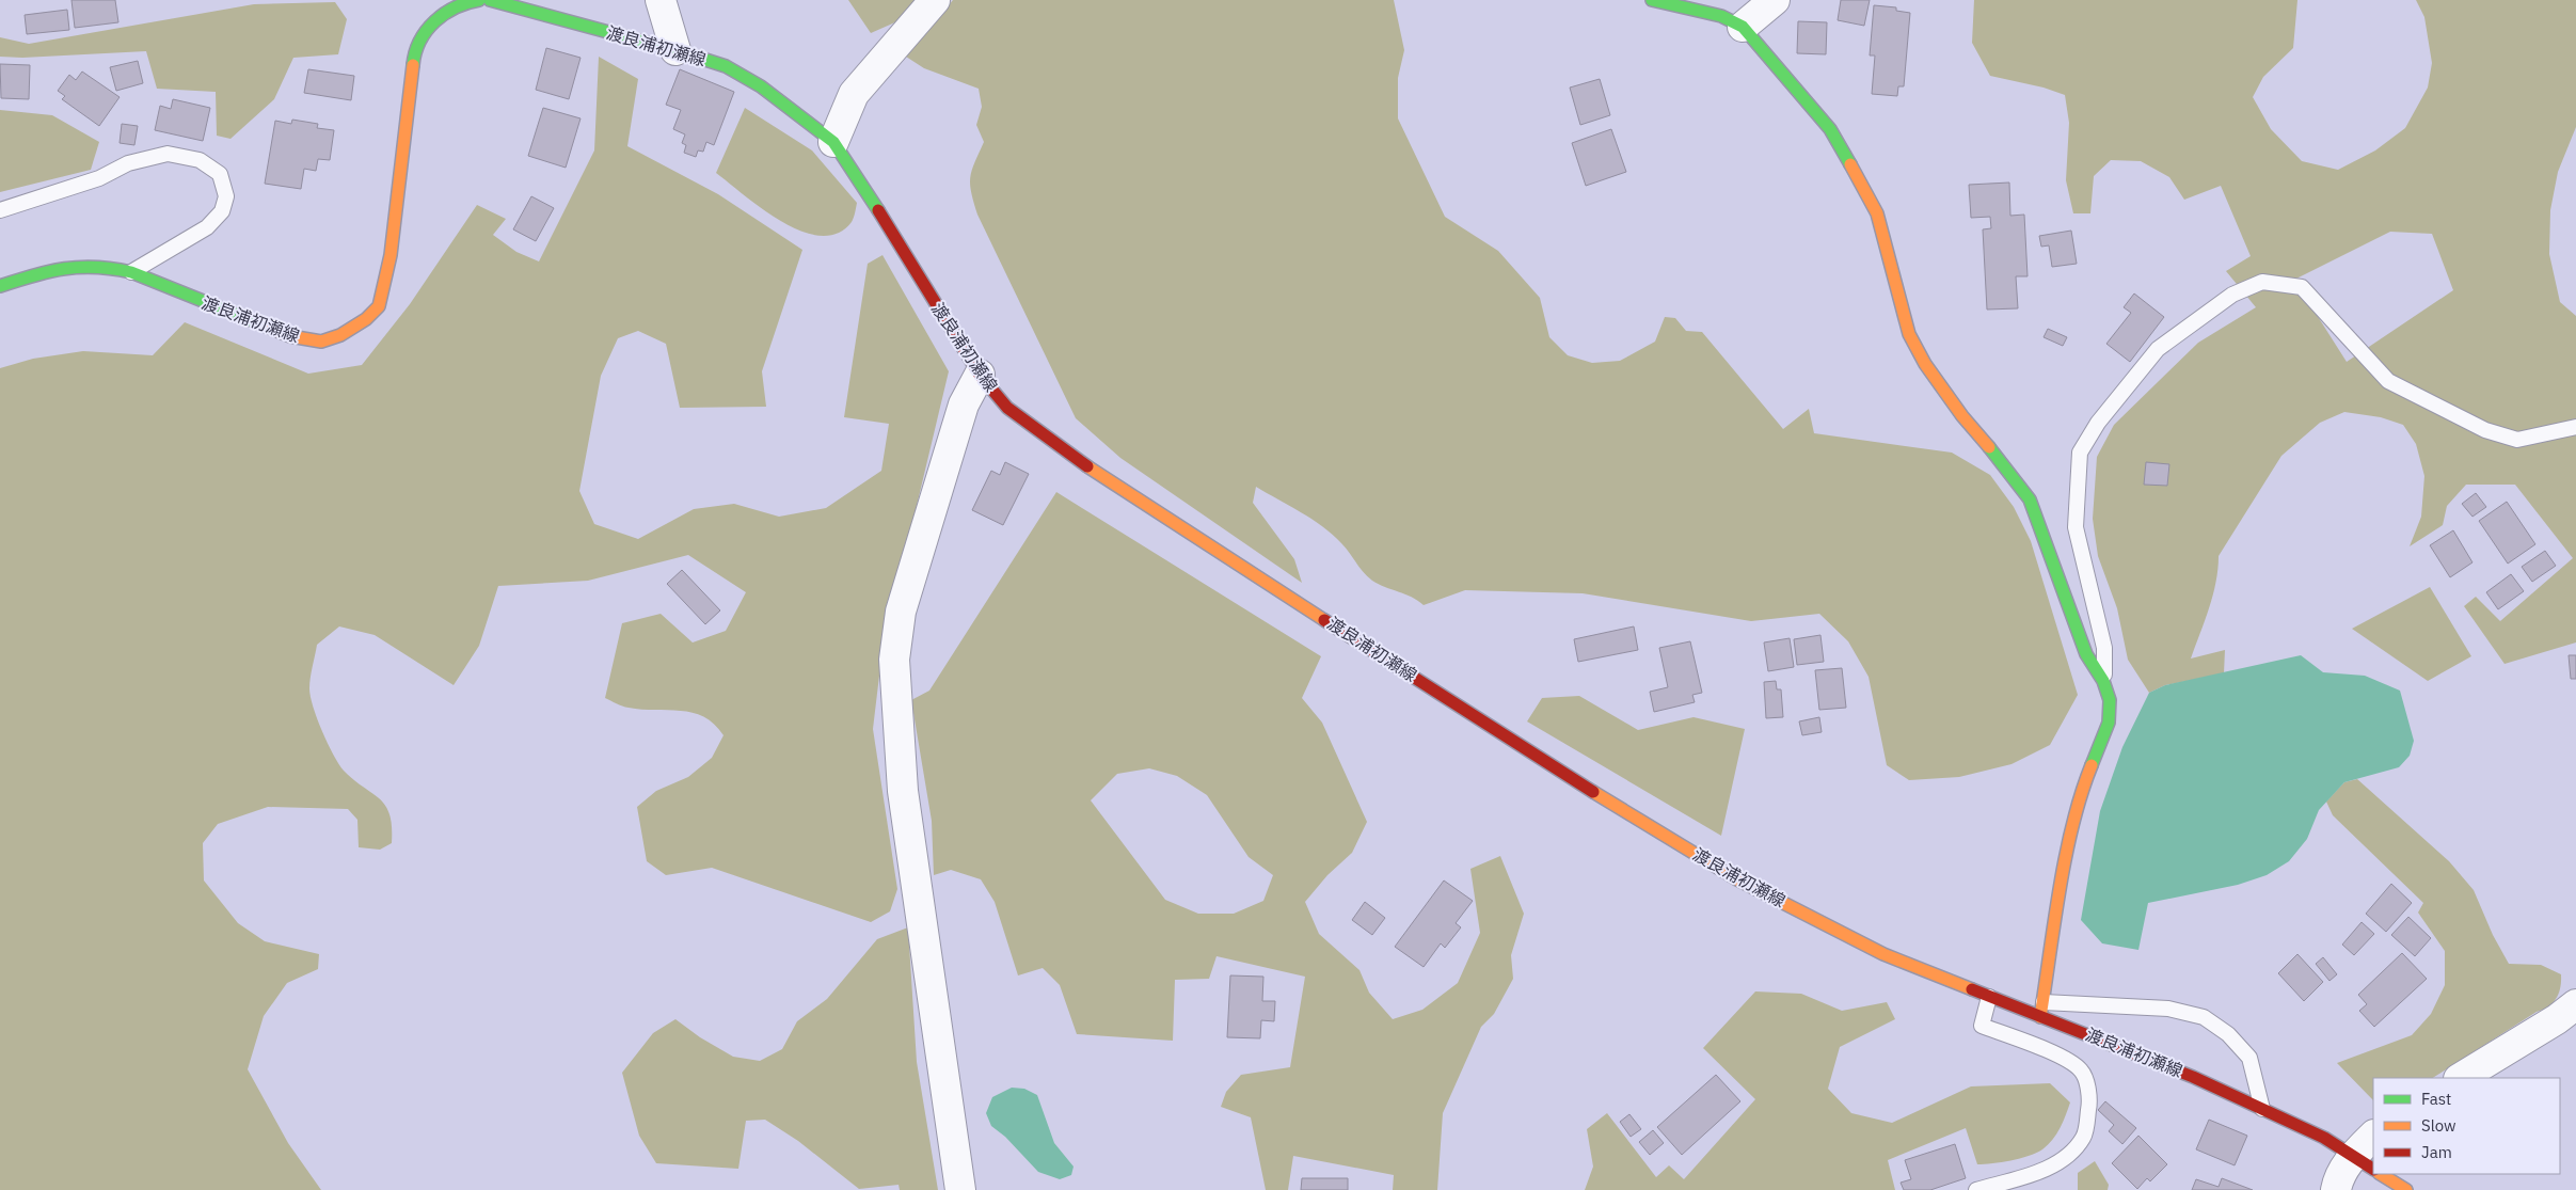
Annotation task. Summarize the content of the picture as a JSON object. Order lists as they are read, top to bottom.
{
  "streets": {
    "main road": ["渡良浦初瀬線"]
  },
  "legend": ["Fast", "Slow", "Jam"]
}
